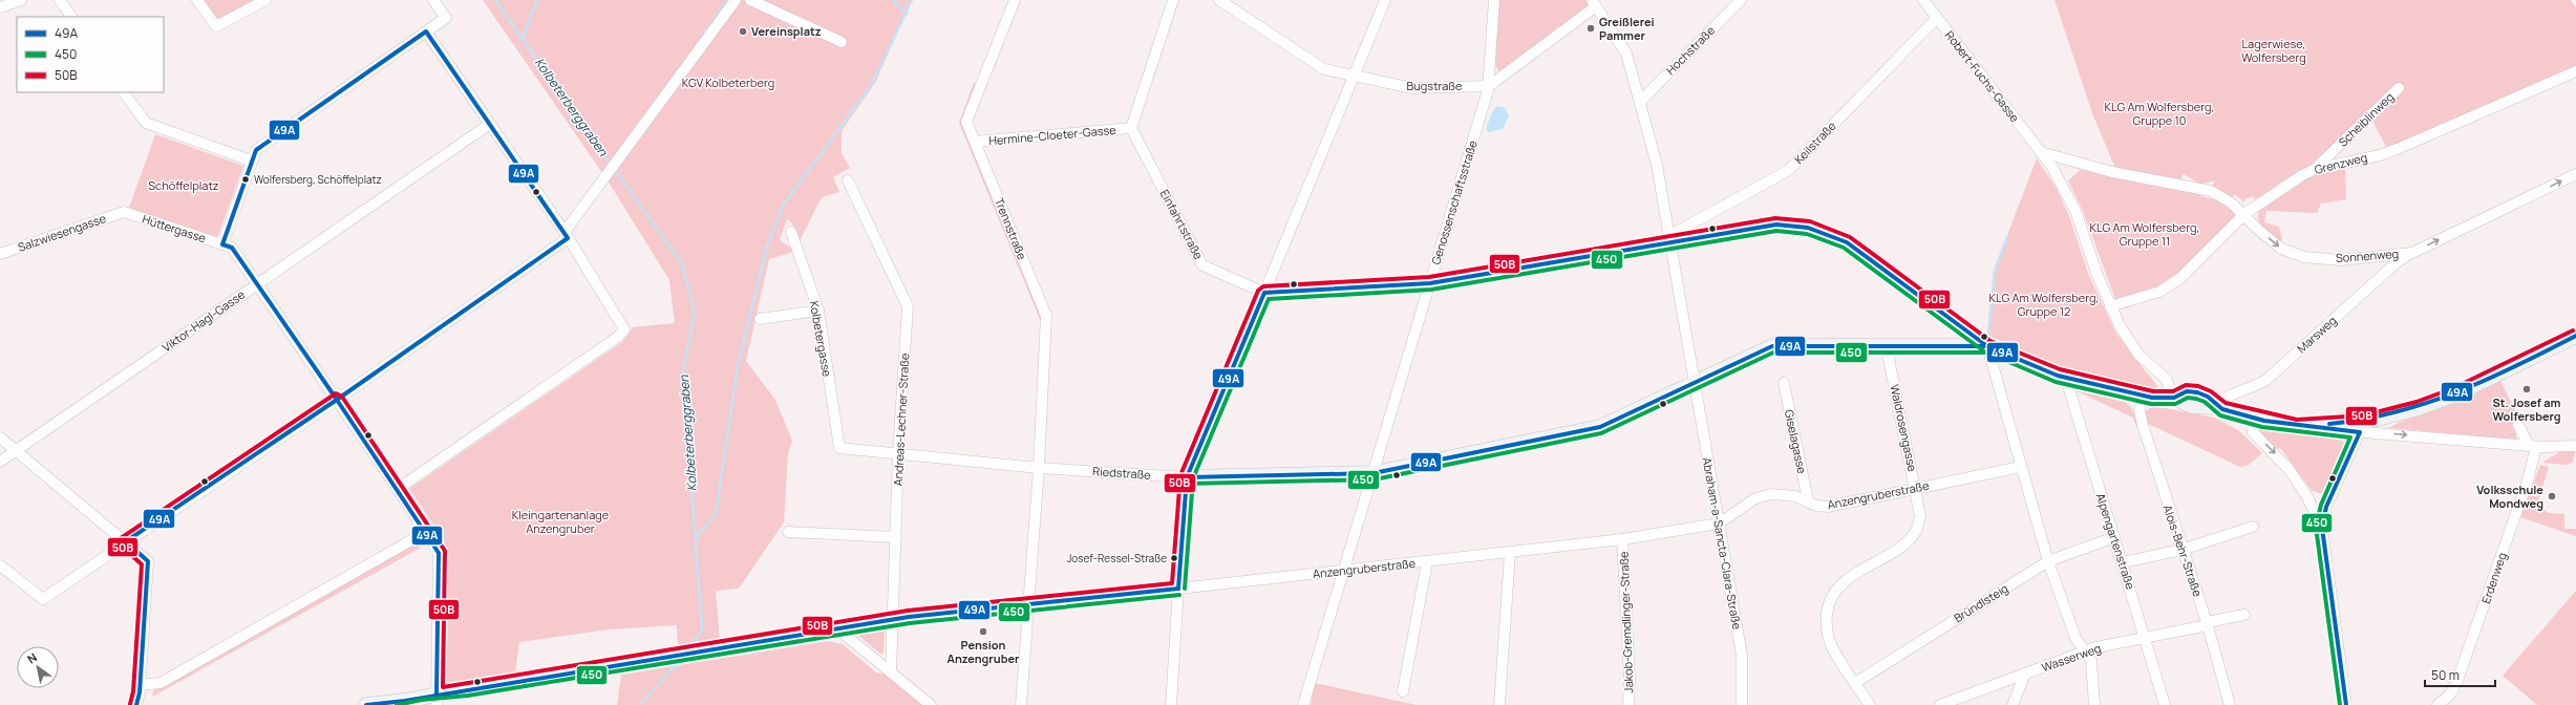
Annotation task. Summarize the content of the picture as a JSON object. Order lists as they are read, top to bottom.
{
  "streets": {
    "street": [
      "Hochstraße",
      "Robert-Fuchs-Gasse",
      "Bugstraße",
      "Scheiblinweg",
      "Hermine-Cloeter-Gasse",
      "Keilstraße",
      "Grenzweg",
      "Genossenschaftsstraße",
      "Einfahrtstraße",
      "Hüttergasse",
      "Trennstraße",
      "Salzwiesengasse",
      "Sonnenweg",
      "Viktor-Hagl-Gasse",
      "Marsweg",
      "Kolbetergasse",
      "Andreas-Lechner-Straße",
      "Waldrosengasse",
      "Giselagasse",
      "Riedstraße",
      "Anzengruberstraße",
      "Alpengartenstraße",
      "Abraham-a-Sancta-Clara-Straße",
      "Alois-Behr-Straße",
      "Erdenweg",
      "Bründlsteig",
      "Jakob-Gremdlinger-Straße",
      "Wasserweg"
    ]
  },
  "crossings": [
    ["Hochstraße", "Abraham-a-Sancta-Clara-Straße"],
    ["Robert-Fuchs-Gasse", "Keilstraße"],
    ["Robert-Fuchs-Gasse", "Grenzweg"],
    ["Robert-Fuchs-Gasse", "Einfahrtstraße"],
    ["Robert-Fuchs-Gasse", "Sonnenweg"],
    ["Bugstraße", "Genossenschaftsstraße"],
    ["Scheiblinweg", "Grenzweg"],
    ["Hermine-Cloeter-Gasse", "Einfahrtstraße"],
    ["Hermine-Cloeter-Gasse", "Trennstraße"],
    ["Keilstraße", "Einfahrtstraße"],
    ["Keilstraße", "Abraham-a-Sancta-Clara-Straße"],
    ["Grenzweg", "Sonnenweg"],
    ["Genossenschaftsstraße", "Einfahrtstraße"],
    ["Genossenschaftsstraße", "Riedstraße"],
    ["Genossenschaftsstraße", "Anzengruberstraße"],
    ["Einfahrtstraße", "Riedstraße"],
    ["Einfahrtstraße", "Alpengartenstraße"],
    ["Einfahrtstraße", "Abraham-a-Sancta-Clara-Straße"],
    ["Einfahrtstraße", "Alois-Behr-Straße"],
    ["Hüttergasse", "Salzwiesengasse"],
    ["Hüttergasse", "Viktor-Hagl-Gasse"],
    ["Hüttergasse", "Anzengruberstraße"],
    ["Trennstraße", "Riedstraße"],
    ["Trennstraße", "Anzengruberstraße"],
    ["Sonnenweg", "Marsweg"],
    ["Kolbetergasse", "Riedstraße"],
    ["Andreas-Lechner-Straße", "Riedstraße"],
    ["Andreas-Lechner-Straße", "Anzengruberstraße"],
    ["Waldrosengasse", "Riedstraße"],
    ["Waldrosengasse", "Anzengruberstraße"],
    ["Waldrosengasse", "Bründlsteig"],
    ["Giselagasse", "Anzengruberstraße"],
    ["Riedstraße", "Abraham-a-Sancta-Clara-Straße"],
    ["Anzengruberstraße", "Abraham-a-Sancta-Clara-Straße"],
    ["Anzengruberstraße", "Jakob-Gremdlinger-Straße"],
    ["Alpengartenstraße", "Bründlsteig"],
    ["Alpengartenstraße", "Wasserweg"],
    ["Alois-Behr-Straße", "Wasserweg"]
  ],
  "one_way": ["Sonnenweg"],
  "water": ["Kolbeterberggraben"],
  "parks": [
    "Lagerwiese, Wolfersberg",
    "KGV Kolbeterberg",
    "KLG Am Wolfersberg, Gruppe 10",
    "Schöffelplatz",
    "KLG Am Wolfersberg, Gruppe 11",
    "KLG Am Wolfersberg, Gruppe 12",
    "Kleingartenanlage Anzengruber"
  ],
  "places": [
    "Greißlerei Pammer",
    "Vereinsplatz",
    "Wolfersberg, Schöffelplatz",
    "St. Josef am Wolfersberg",
    "Volksschule Mondweg",
    "Josef-Ressel-Straße",
    "Pension Anzengruber"
  ],
  "lines": ["transit line 49A", "transit line 50B", "transit line 450"],
  "legend": ["49A", "450", "50B"],
  "scale_bar": "50 m",
  "north": "top left"
}
